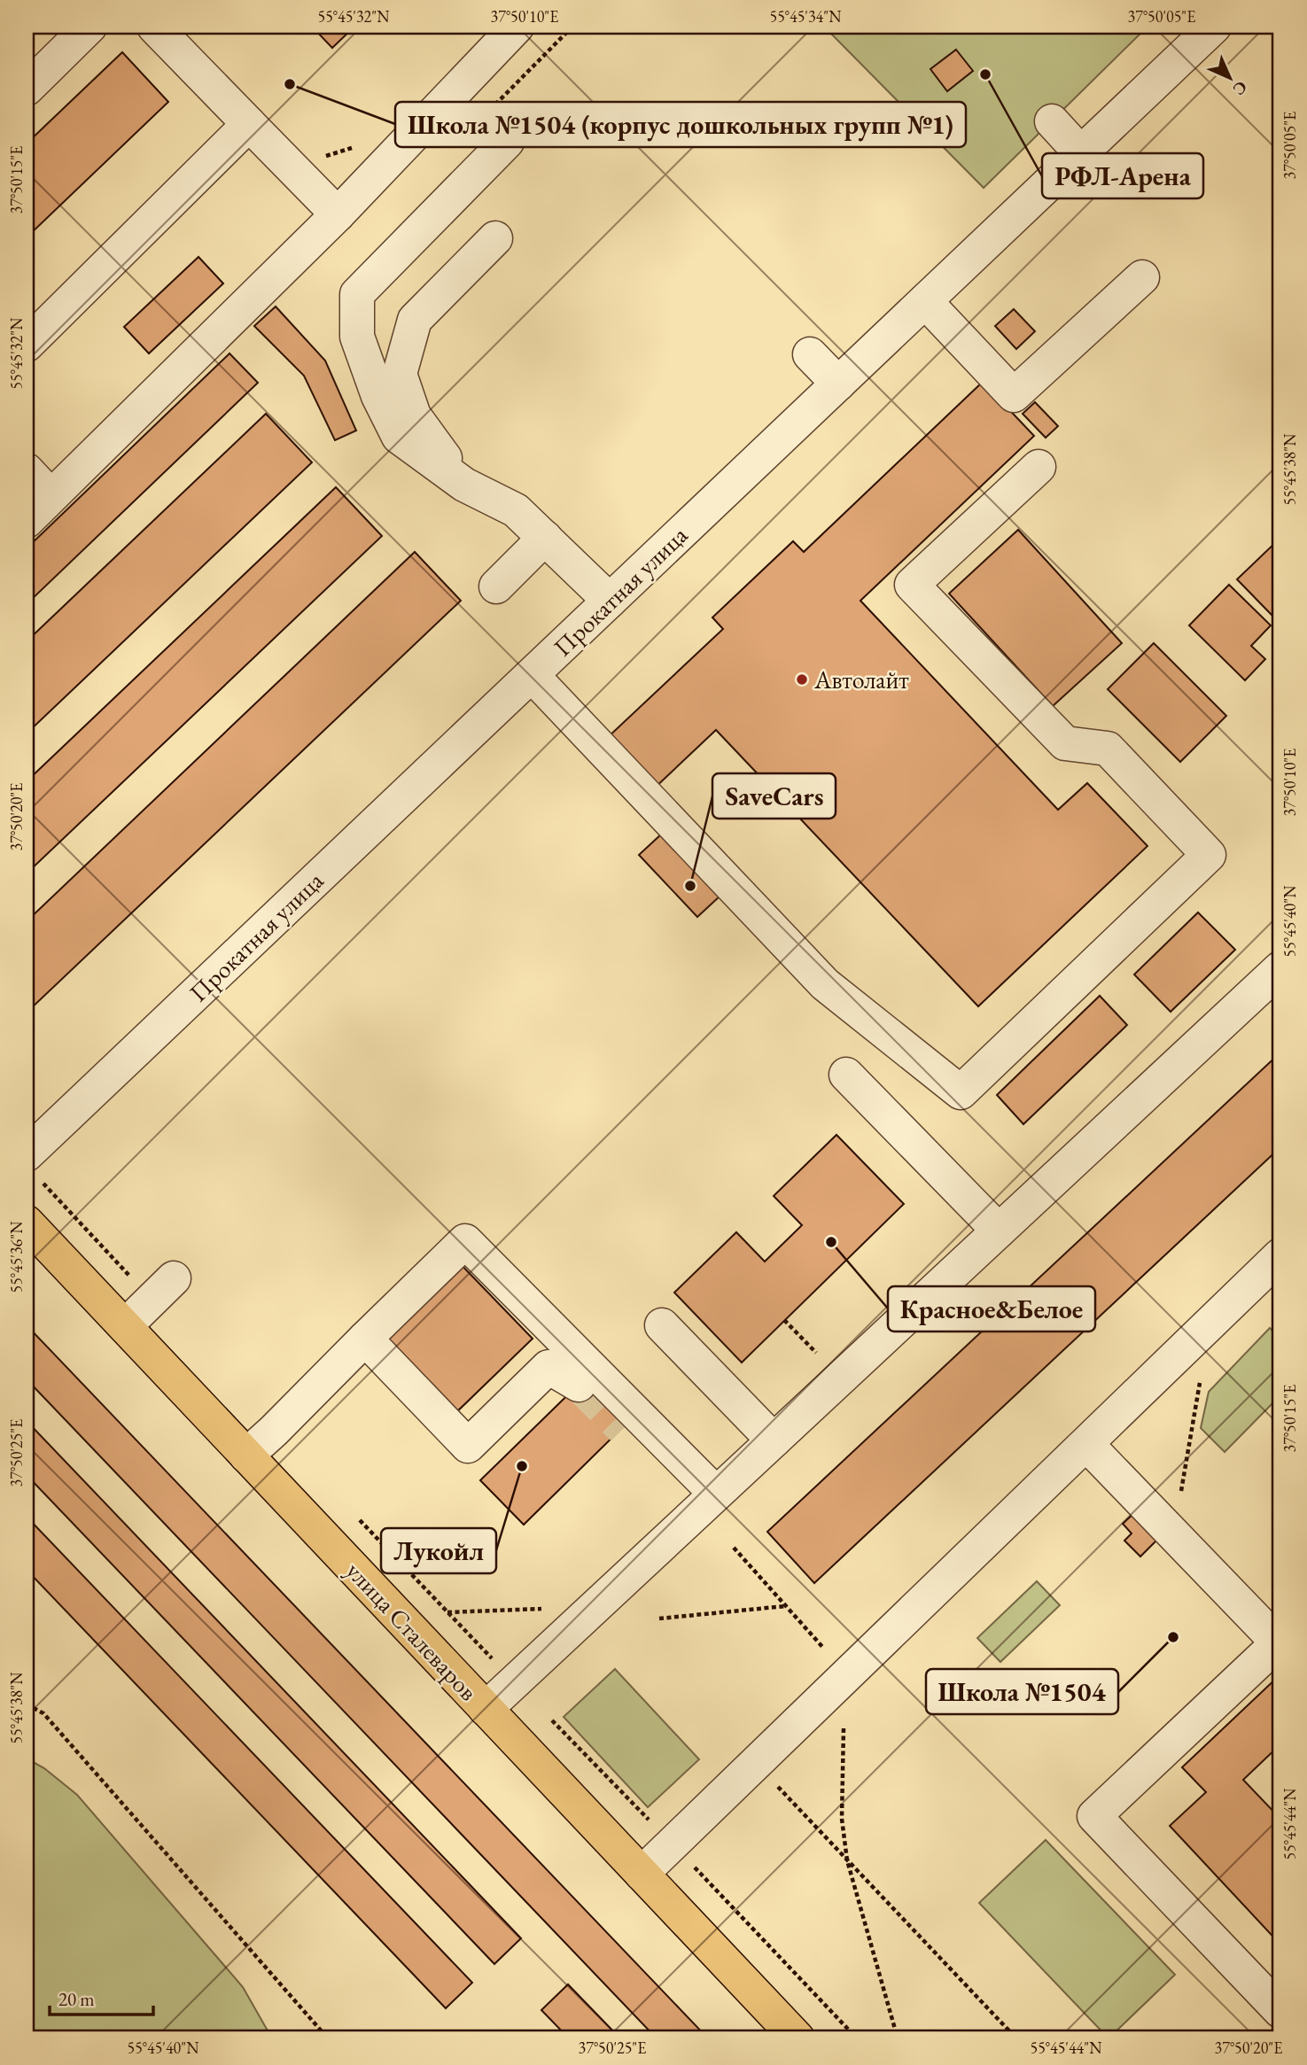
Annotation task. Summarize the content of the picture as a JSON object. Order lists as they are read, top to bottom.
{
  "streets": {
    "main road": ["улица Сталеваров"],
    "street": ["Прокатная улица"]
  },
  "places": [
    "РФЛ-Арена",
    "Школа №1504 (корпус дошкольных групп №1)",
    "Автолайт",
    "SaveCars",
    "Красное&Белое",
    "Лукойл",
    "Школа №1504"
  ],
  "scale_bar": "20 m",
  "north": "bottom right",
  "coordinates": [
    "55°45'32\"N",
    "37°50'10\"E",
    "55°45'34\"N",
    "37°50'05\"E",
    "37°50'15\"E",
    "55°45'38\"N",
    "37°50'20\"E",
    "55°45'40\"N",
    "55°45'36\"N",
    "37°50'25\"E",
    "55°45'44\"N"
  ]
}
